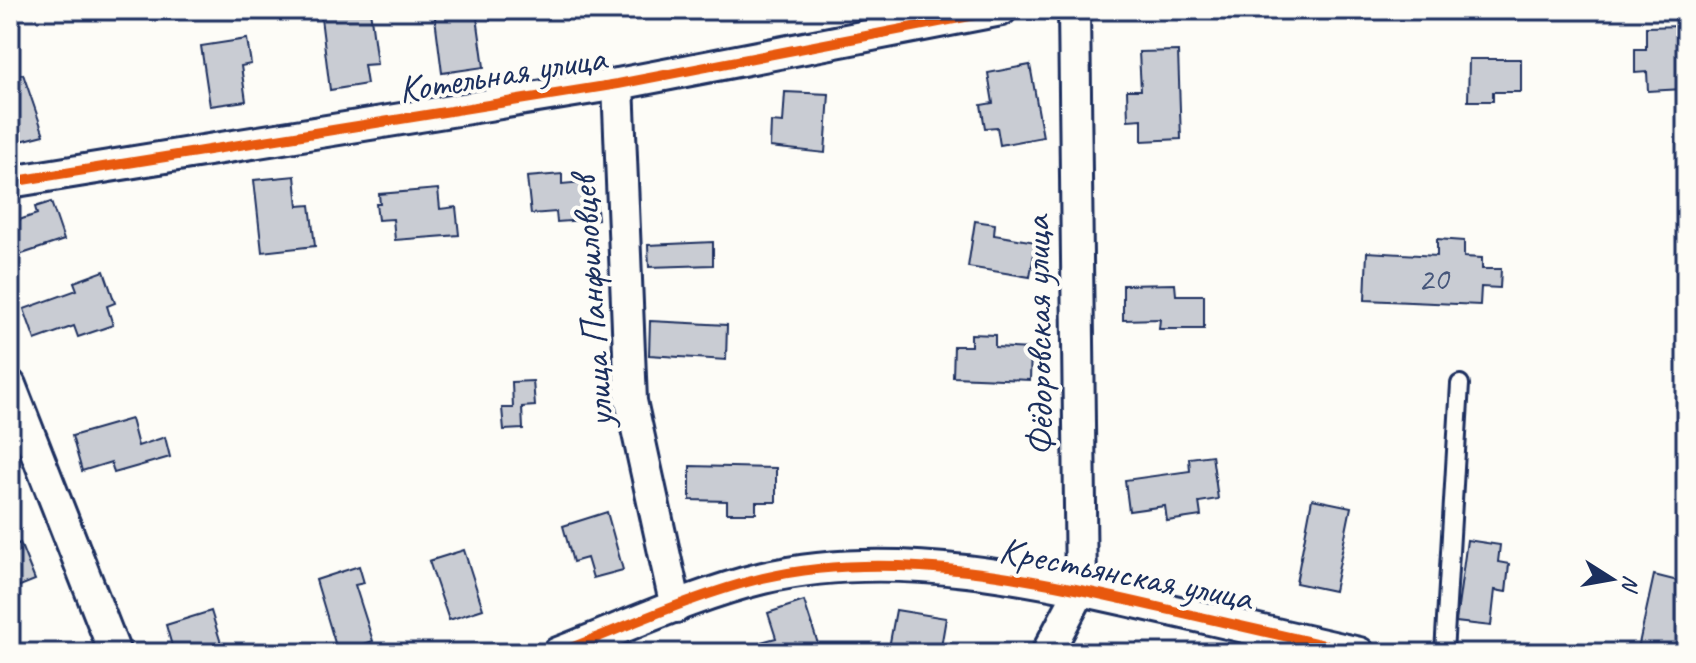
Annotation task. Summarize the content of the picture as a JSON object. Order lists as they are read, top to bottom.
{
  "streets": {
    "street": [
      "Котельная улица",
      "улица Панфиловцев",
      "Фёдоровская улица",
      "Крестьянская улица"
    ]
  },
  "crossings": [
    ["Котельная улица", "улица Панфиловцев"],
    ["улица Панфиловцев", "Крестьянская улица"],
    ["Фёдоровская улица", "Крестьянская улица"]
  ],
  "house_numbers": ["20"],
  "north": "right"
}
